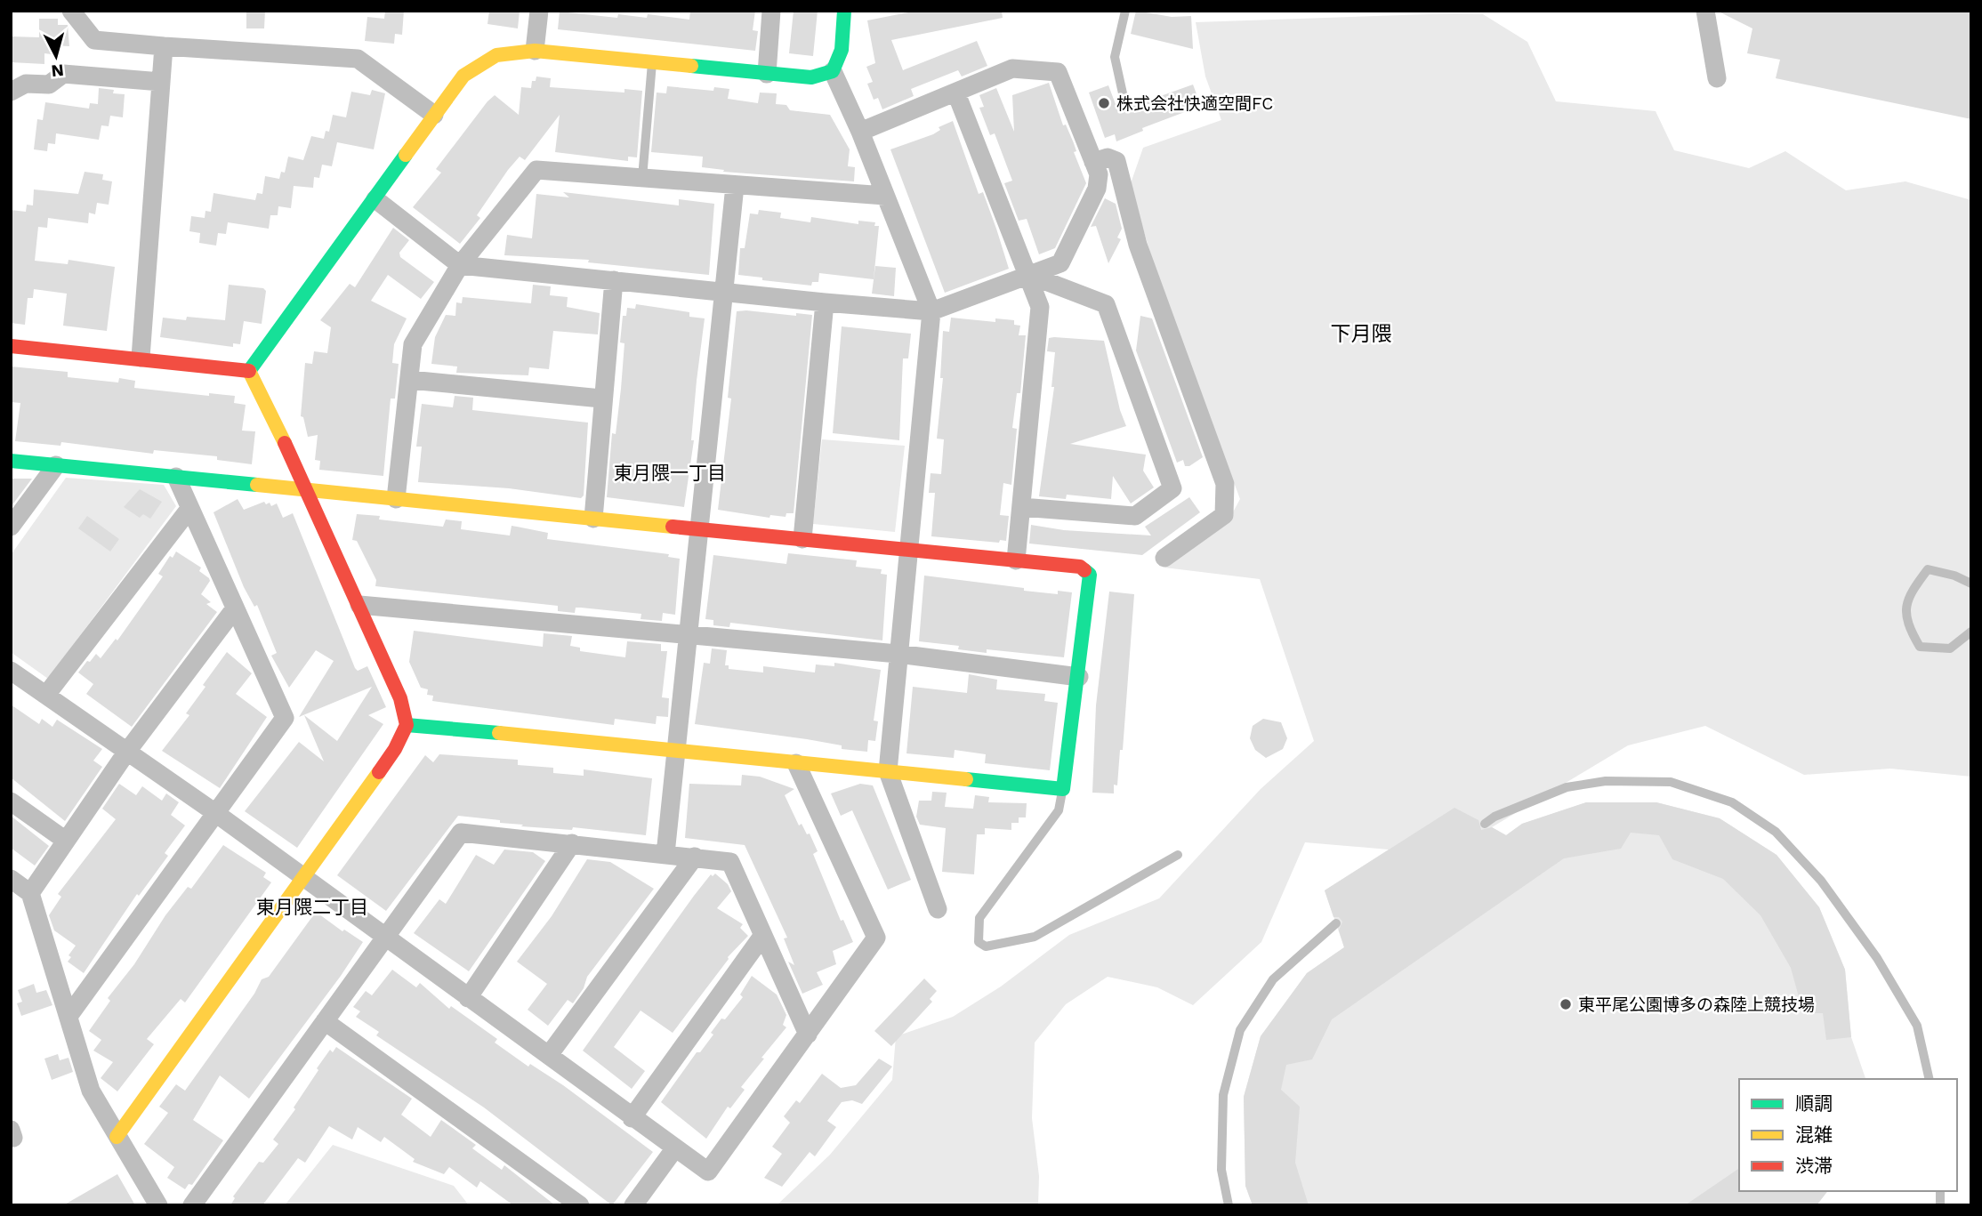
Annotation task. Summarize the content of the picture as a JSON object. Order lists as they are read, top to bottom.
{
  "districts": ["下月隈", "東月隈一丁目", "東月隈二丁目"],
  "places": ["株式会社快適空間FC", "東平尾公園博多の森陸上競技場"],
  "legend": ["順調", "混雑", "渋滞"],
  "north": "bottom"
}
